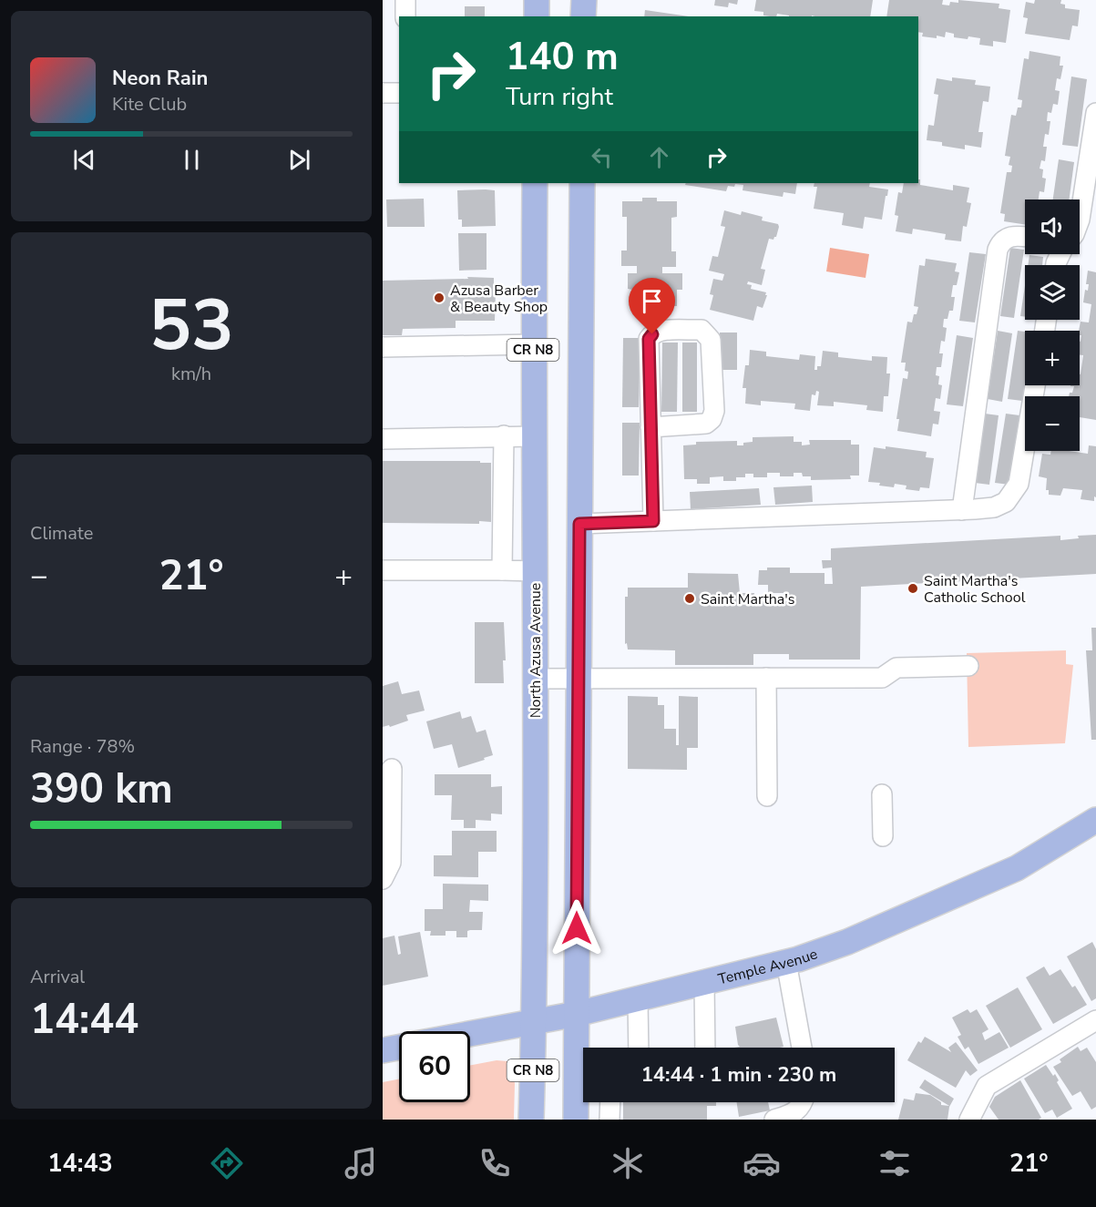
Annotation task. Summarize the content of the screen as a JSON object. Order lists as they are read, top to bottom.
{
  "streets": {
    "main road": ["CR N8", "North Azusa Avenue", "Temple Avenue"]
  },
  "crossings": [
    ["CR N8", "Temple Avenue"],
    ["North Azusa Avenue", "Temple Avenue"]
  ],
  "places": ["Azusa Barber & Beauty Shop", "Saint Martha's Catholic School", "Saint Martha's"],
  "page": {
    "turn": ["140 m", "Turn right"],
    "song": ["Neon Rain", "Kite Club"],
    "map_buttons": ["+", "−"],
    "tile": [
      ["53", "km/h"],
      "Climate",
      ["Range · 78%", "390 km"],
      ["Arrival", "14:44"]
    ],
    "heat": ["−", "21°", "+"],
    "limit": "60",
    "trip": "14:44 · 1 min · 230 m",
    "tabs": ["14:43", "21°"]
  }
}
